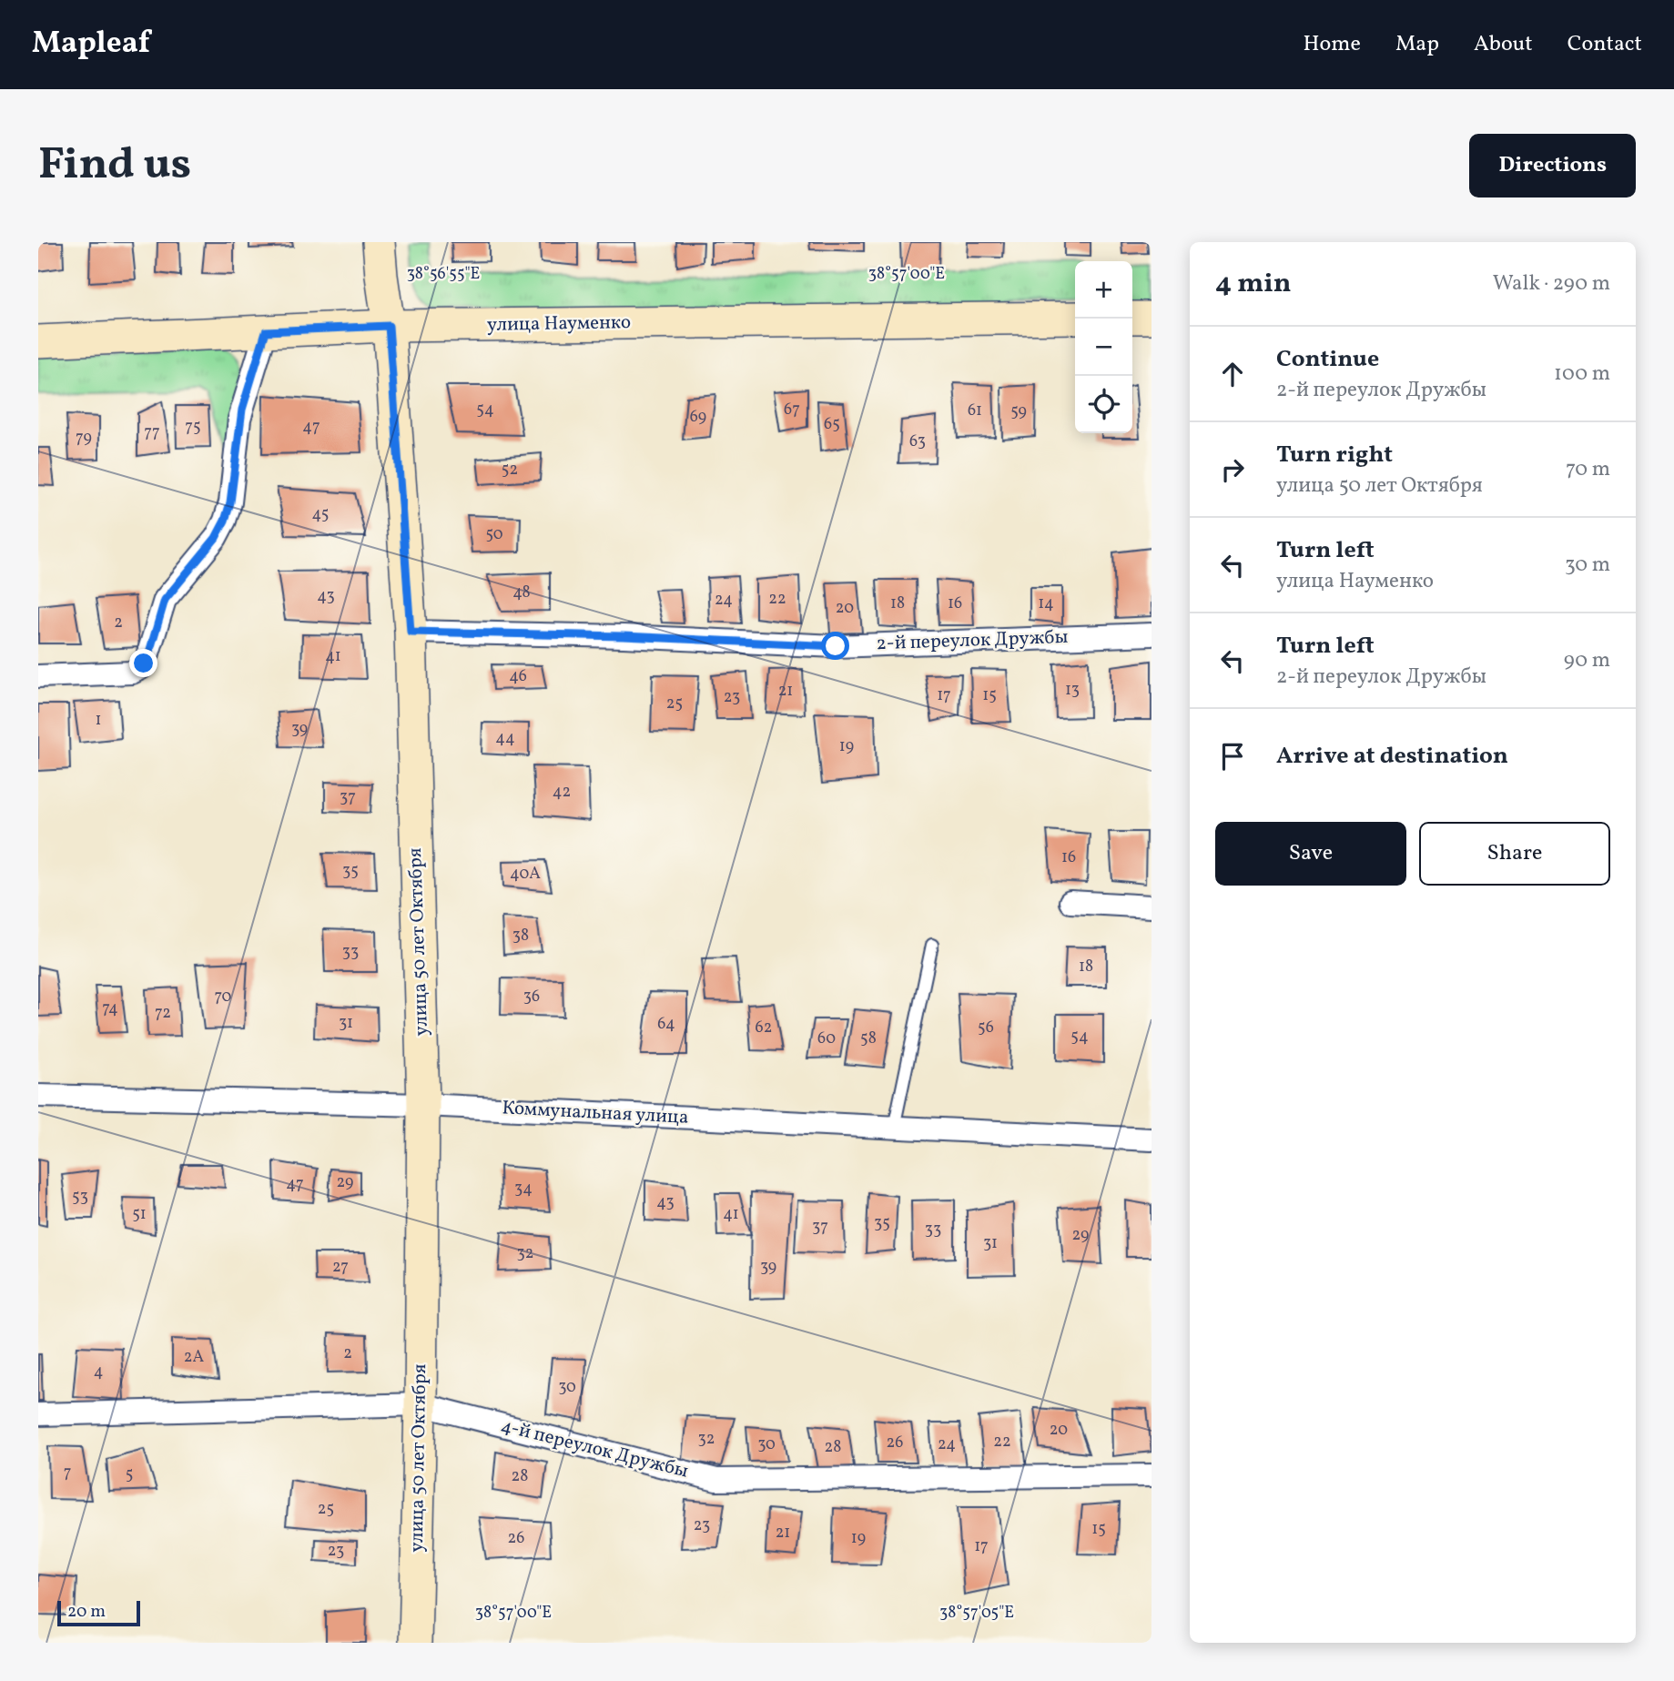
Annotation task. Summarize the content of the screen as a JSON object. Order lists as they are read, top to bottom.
{
  "streets": {
    "main road": ["улица Науменко", "улица 50 лет Октября"],
    "street": ["2-й переулок Дружбы", "Коммунальная улица", "4-й переулок Дружбы"]
  },
  "crossings": [
    ["улица Науменко", "улица 50 лет Октября"],
    ["2-й переулок Дружбы", "улица 50 лет Октября"],
    ["улица 50 лет Октября", "Коммунальная улица"],
    ["улица 50 лет Октября", "4-й переулок Дружбы"]
  ],
  "house_numbers": [
    "54",
    "67",
    "61",
    "59",
    "69",
    "65",
    "75",
    "47",
    "77",
    "79",
    "63",
    "52",
    "45",
    "50",
    "48",
    "43",
    "22",
    "24",
    "18",
    "16",
    "14",
    "20",
    "2",
    "41",
    "46",
    "13",
    "21",
    "17",
    "15",
    "23",
    "25",
    "1",
    "39",
    "44",
    "19",
    "42",
    "37",
    "16",
    "35",
    "40А",
    "38",
    "33",
    "18",
    "70",
    "36",
    "74",
    "72",
    "31",
    "64",
    "62",
    "56",
    "54",
    "60",
    "58",
    "29",
    "47",
    "34",
    "53",
    "43",
    "51",
    "41",
    "35",
    "37",
    "33",
    "29",
    "31",
    "32",
    "27",
    "39",
    "2",
    "2А",
    "4",
    "30",
    "20",
    "32",
    "22",
    "26",
    "30",
    "24",
    "28",
    "7",
    "5",
    "28",
    "25",
    "23",
    "15",
    "21",
    "26",
    "19",
    "17",
    "23"
  ],
  "scale_bar": "20 m",
  "page": {
    "header": "Mapleaf",
    "nav": [
      "Home",
      "Map",
      "About",
      "Contact"
    ],
    "buttons": [
      "Directions",
      ["Save", "Share"]
    ],
    "title": "Find us",
    "heading": ["4 min", "Walk · 290 m"],
    "map_buttons": ["+", "−"],
    "list": [
      ["Continue", "2-й переулок Дружбы", "100 m"],
      ["Turn right", "улица 50 лет Октября", "70 m"],
      ["Turn left", "улица Науменко", "30 m"],
      ["Turn left", "2-й переулок Дружбы", "90 m"],
      "Arrive at destination"
    ],
    "scale": "20 m"
  },
  "coordinates": ["38°56'55\"E", "38°57'00\"E", "38°57'05\"E"]
}
